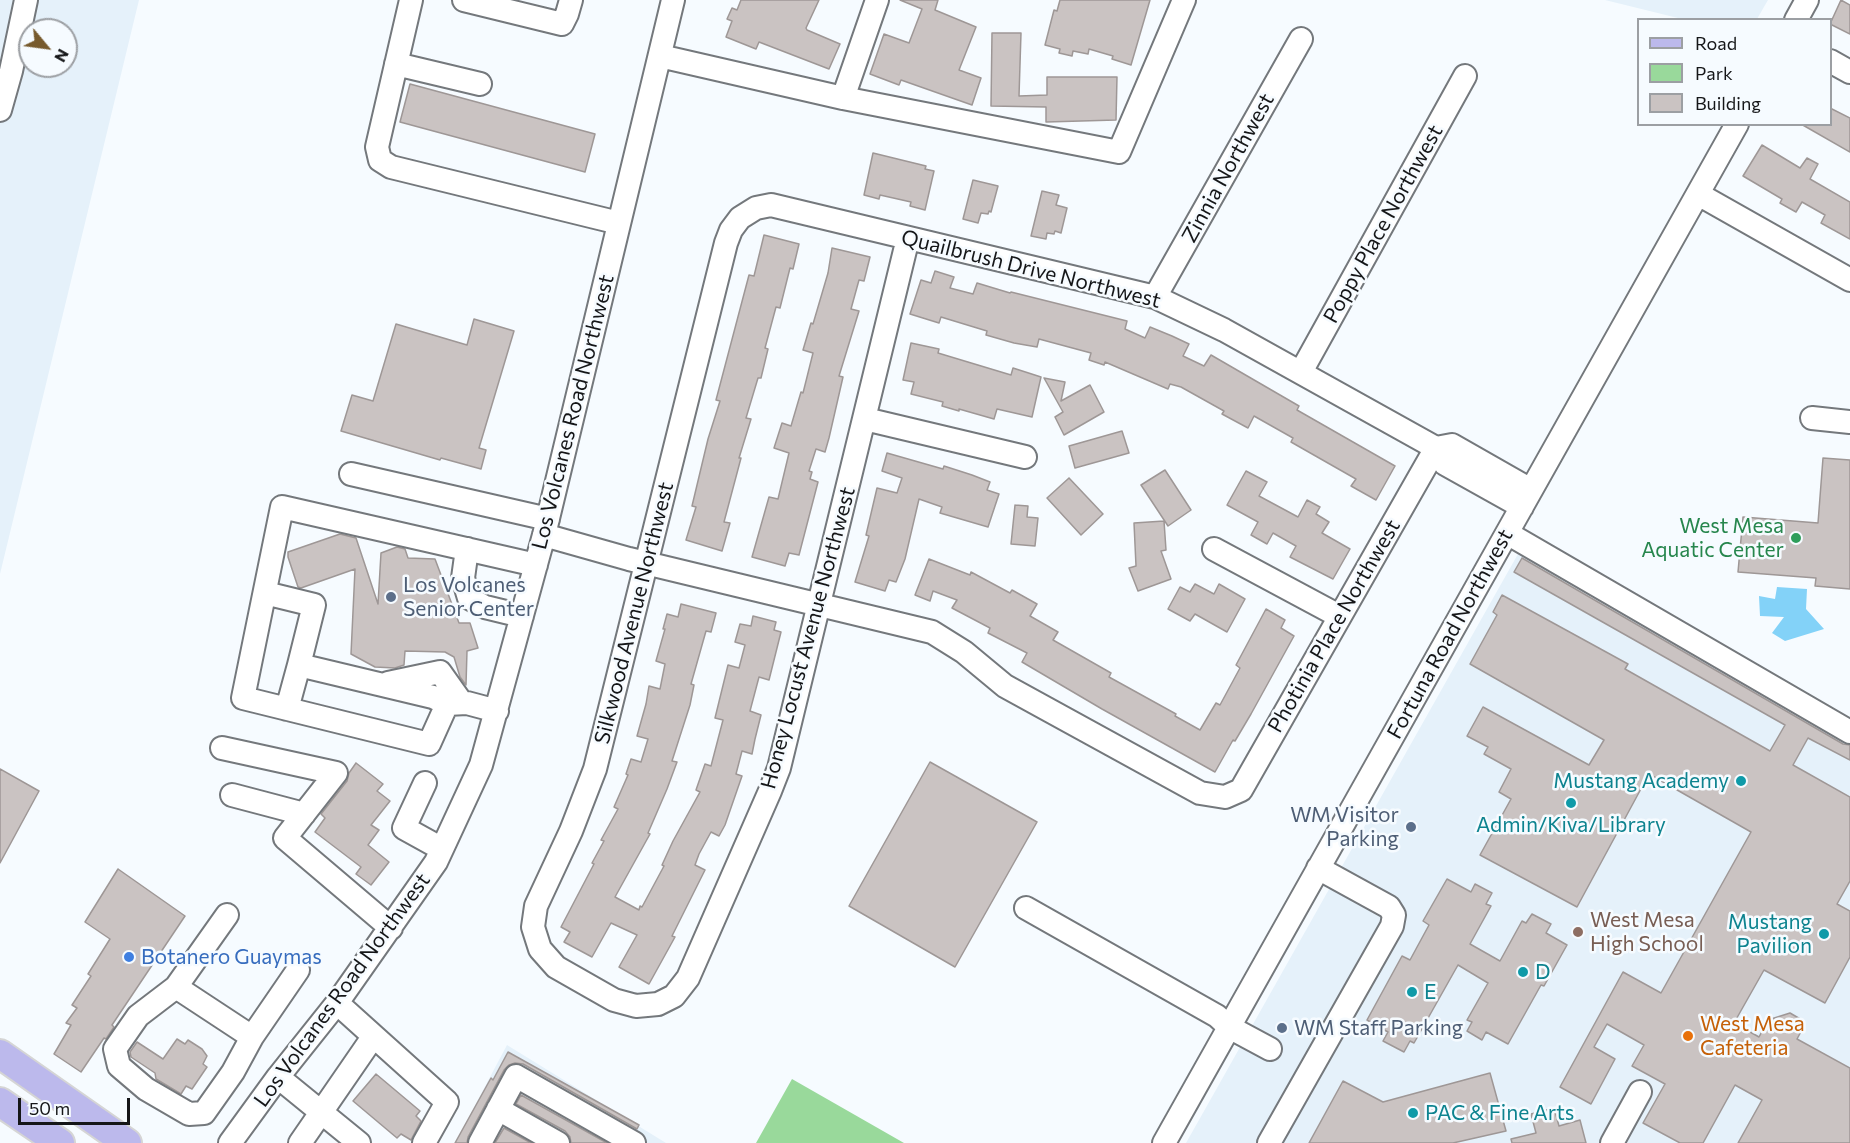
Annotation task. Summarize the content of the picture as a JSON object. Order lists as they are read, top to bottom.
{
  "streets": {
    "street": [
      "Zinnia Northwest",
      "Poppy Place Northwest",
      "Quailbrush Drive Northwest",
      "Los Volcanes Road Northwest",
      "Silkwood Avenue Northwest",
      "Photinia Place Northwest",
      "Fortuna Road Northwest",
      "Honey Locust Avenue Northwest"
    ]
  },
  "crossings": [
    ["Zinnia Northwest", "Quailbrush Drive Northwest"],
    ["Poppy Place Northwest", "Quailbrush Drive Northwest"],
    ["Quailbrush Drive Northwest", "Silkwood Avenue Northwest"],
    ["Quailbrush Drive Northwest", "Photinia Place Northwest"],
    ["Quailbrush Drive Northwest", "Fortuna Road Northwest"],
    ["Quailbrush Drive Northwest", "Honey Locust Avenue Northwest"],
    ["Silkwood Avenue Northwest", "Honey Locust Avenue Northwest"],
    ["Photinia Place Northwest", "Honey Locust Avenue Northwest"]
  ],
  "places": [
    "West Mesa Aquatic Center",
    "Los Volcanes Senior Center",
    "Mustang Academy",
    "Admin/Kiva/Library",
    "WM Visitor Parking",
    "West Mesa High School",
    "Mustang Pavilion",
    "Botanero Guaymas",
    "D",
    "E",
    "WM Staff Parking",
    "West Mesa Cafeteria",
    "PAC & Fine Arts"
  ],
  "legend": ["Road", "Park", "Building"],
  "scale_bar": "50 m",
  "north": "bottom right"
}
